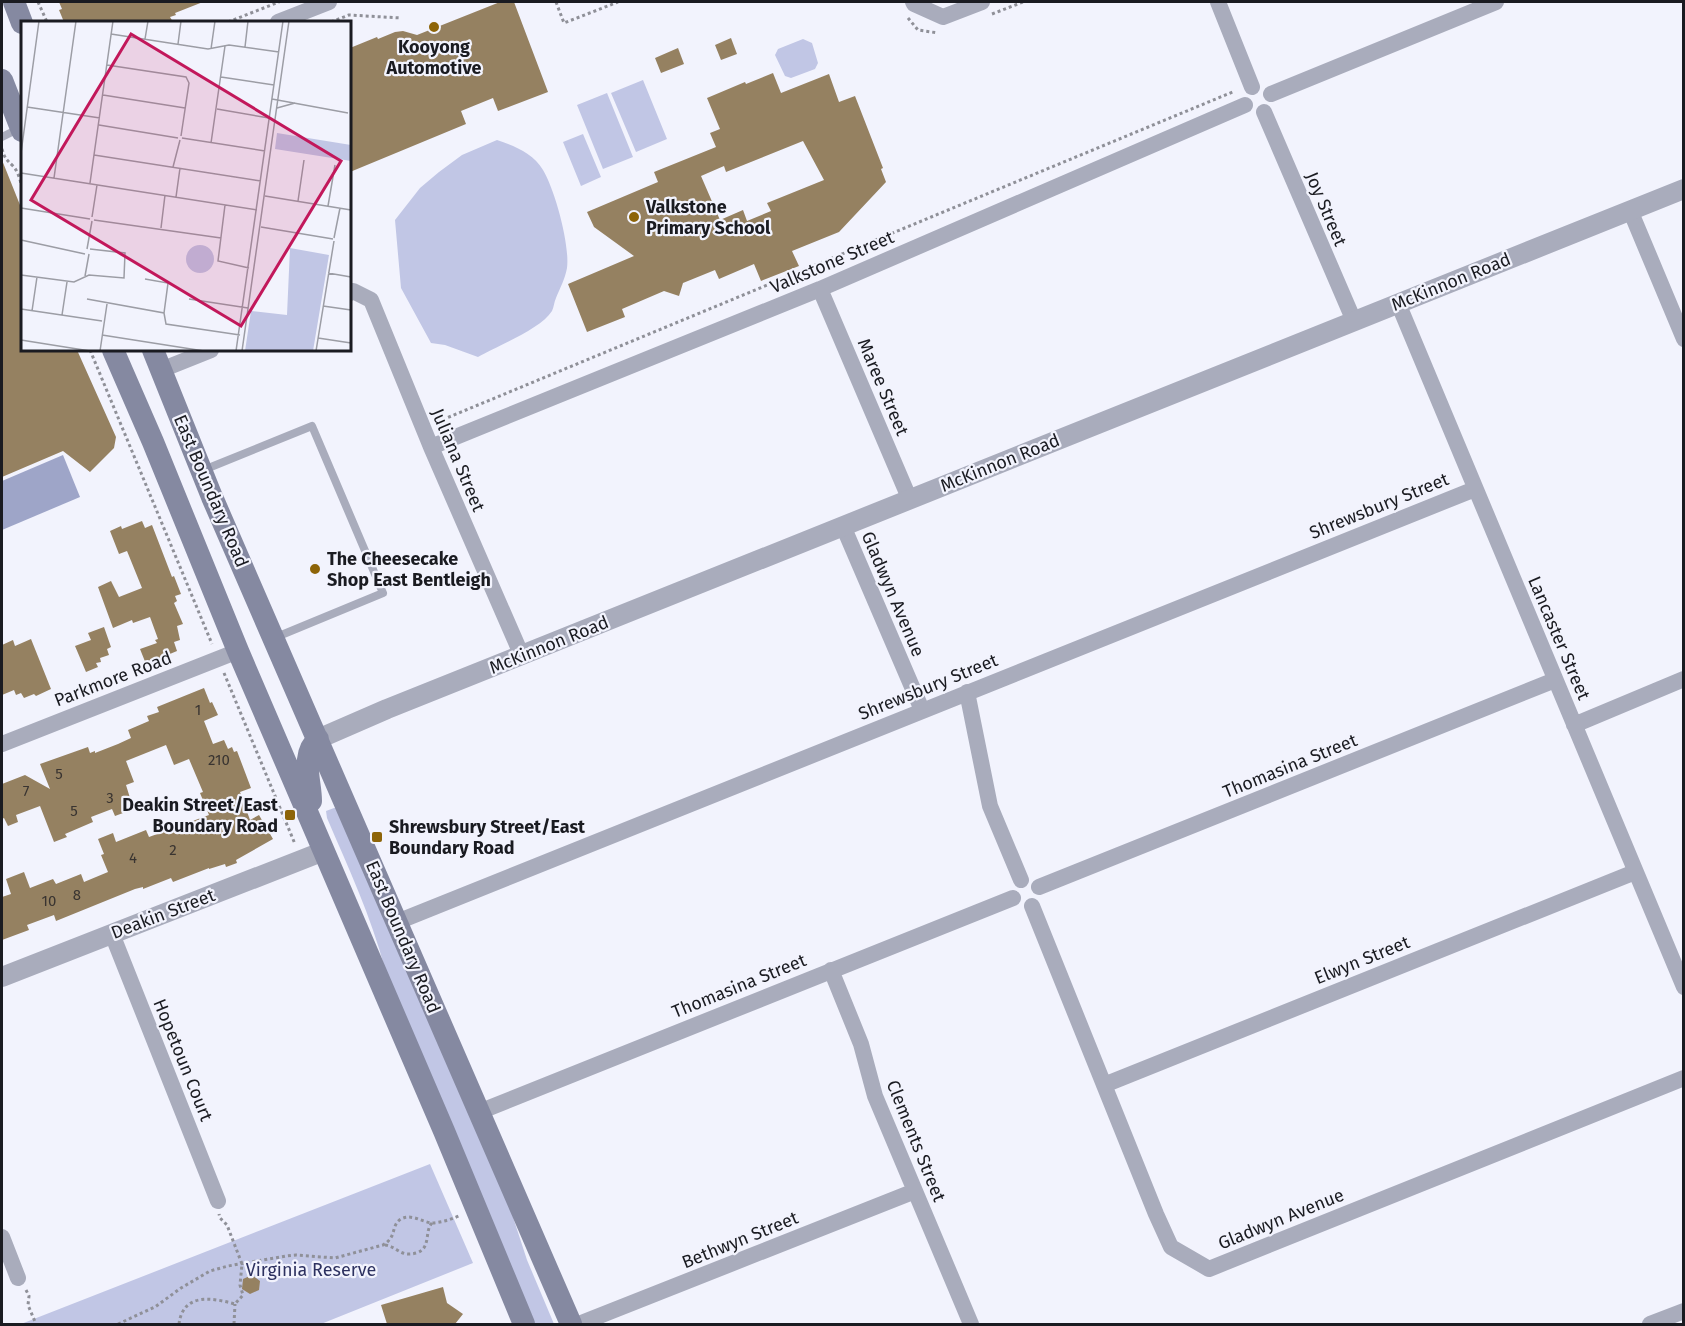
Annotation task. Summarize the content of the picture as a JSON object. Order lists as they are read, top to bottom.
{
  "streets": {
    "main road": ["East Boundary Road"],
    "street": [
      "Joy Street",
      "Valkstone Street",
      "McKinnon Road",
      "Maree Street",
      "Juliana Street",
      "Shrewsbury Street",
      "Gladwyn Avenue",
      "Lancaster Street",
      "Parkmore Road",
      "Thomasina Street",
      "Deakin Street",
      "Elwyn Street",
      "Hopetoun Court",
      "Clements Street",
      "Bethwyn Street"
    ]
  },
  "crossings": [
    ["Joy Street", "McKinnon Road"],
    ["Valkstone Street", "Maree Street"],
    ["Valkstone Street", "Juliana Street"],
    ["McKinnon Road", "Maree Street"],
    ["McKinnon Road", "Juliana Street"],
    ["McKinnon Road", "East Boundary Road"],
    ["McKinnon Road", "Gladwyn Avenue"],
    ["McKinnon Road", "Lancaster Street"],
    ["East Boundary Road", "Shrewsbury Street"],
    ["East Boundary Road", "Parkmore Road"],
    ["East Boundary Road", "Thomasina Street"],
    ["East Boundary Road", "Deakin Street"],
    ["Shrewsbury Street", "Gladwyn Avenue"],
    ["Shrewsbury Street", "Lancaster Street"],
    ["Gladwyn Avenue", "Thomasina Street"],
    ["Gladwyn Avenue", "Elwyn Street"],
    ["Lancaster Street", "Thomasina Street"],
    ["Lancaster Street", "Elwyn Street"],
    ["Thomasina Street", "Clements Street"],
    ["Deakin Street", "Hopetoun Court"],
    ["Clements Street", "Bethwyn Street"]
  ],
  "parks": ["Virginia Reserve"],
  "places": {
    "other": ["Kooyong Automotive", "Valkstone Primary School", "The Cheesecake Shop East Bentleigh"],
    "transit": ["Deakin Street/East Boundary Road", "Shrewsbury Street/East Boundary Road"]
  },
  "house_numbers": [
    "1",
    "210",
    "5",
    "7",
    "3",
    "5",
    "2",
    "4",
    "8",
    "10"
  ]
}
